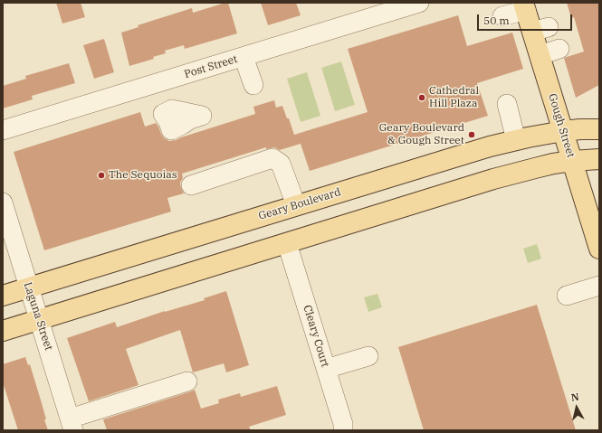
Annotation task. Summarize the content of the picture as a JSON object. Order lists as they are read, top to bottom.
{
  "streets": {
    "main road": ["Gough Street", "Geary Boulevard"],
    "street": ["Post Street", "Laguna Street", "Cleary Court"]
  },
  "crossings": [
    ["Gough Street", "Geary Boulevard"],
    ["Geary Boulevard", "Laguna Street"]
  ],
  "places": ["Cathedral Hill Plaza", "Geary Boulevard & Gough Street", "The Sequoias"],
  "scale_bar": "50 m",
  "north": "top"
}
